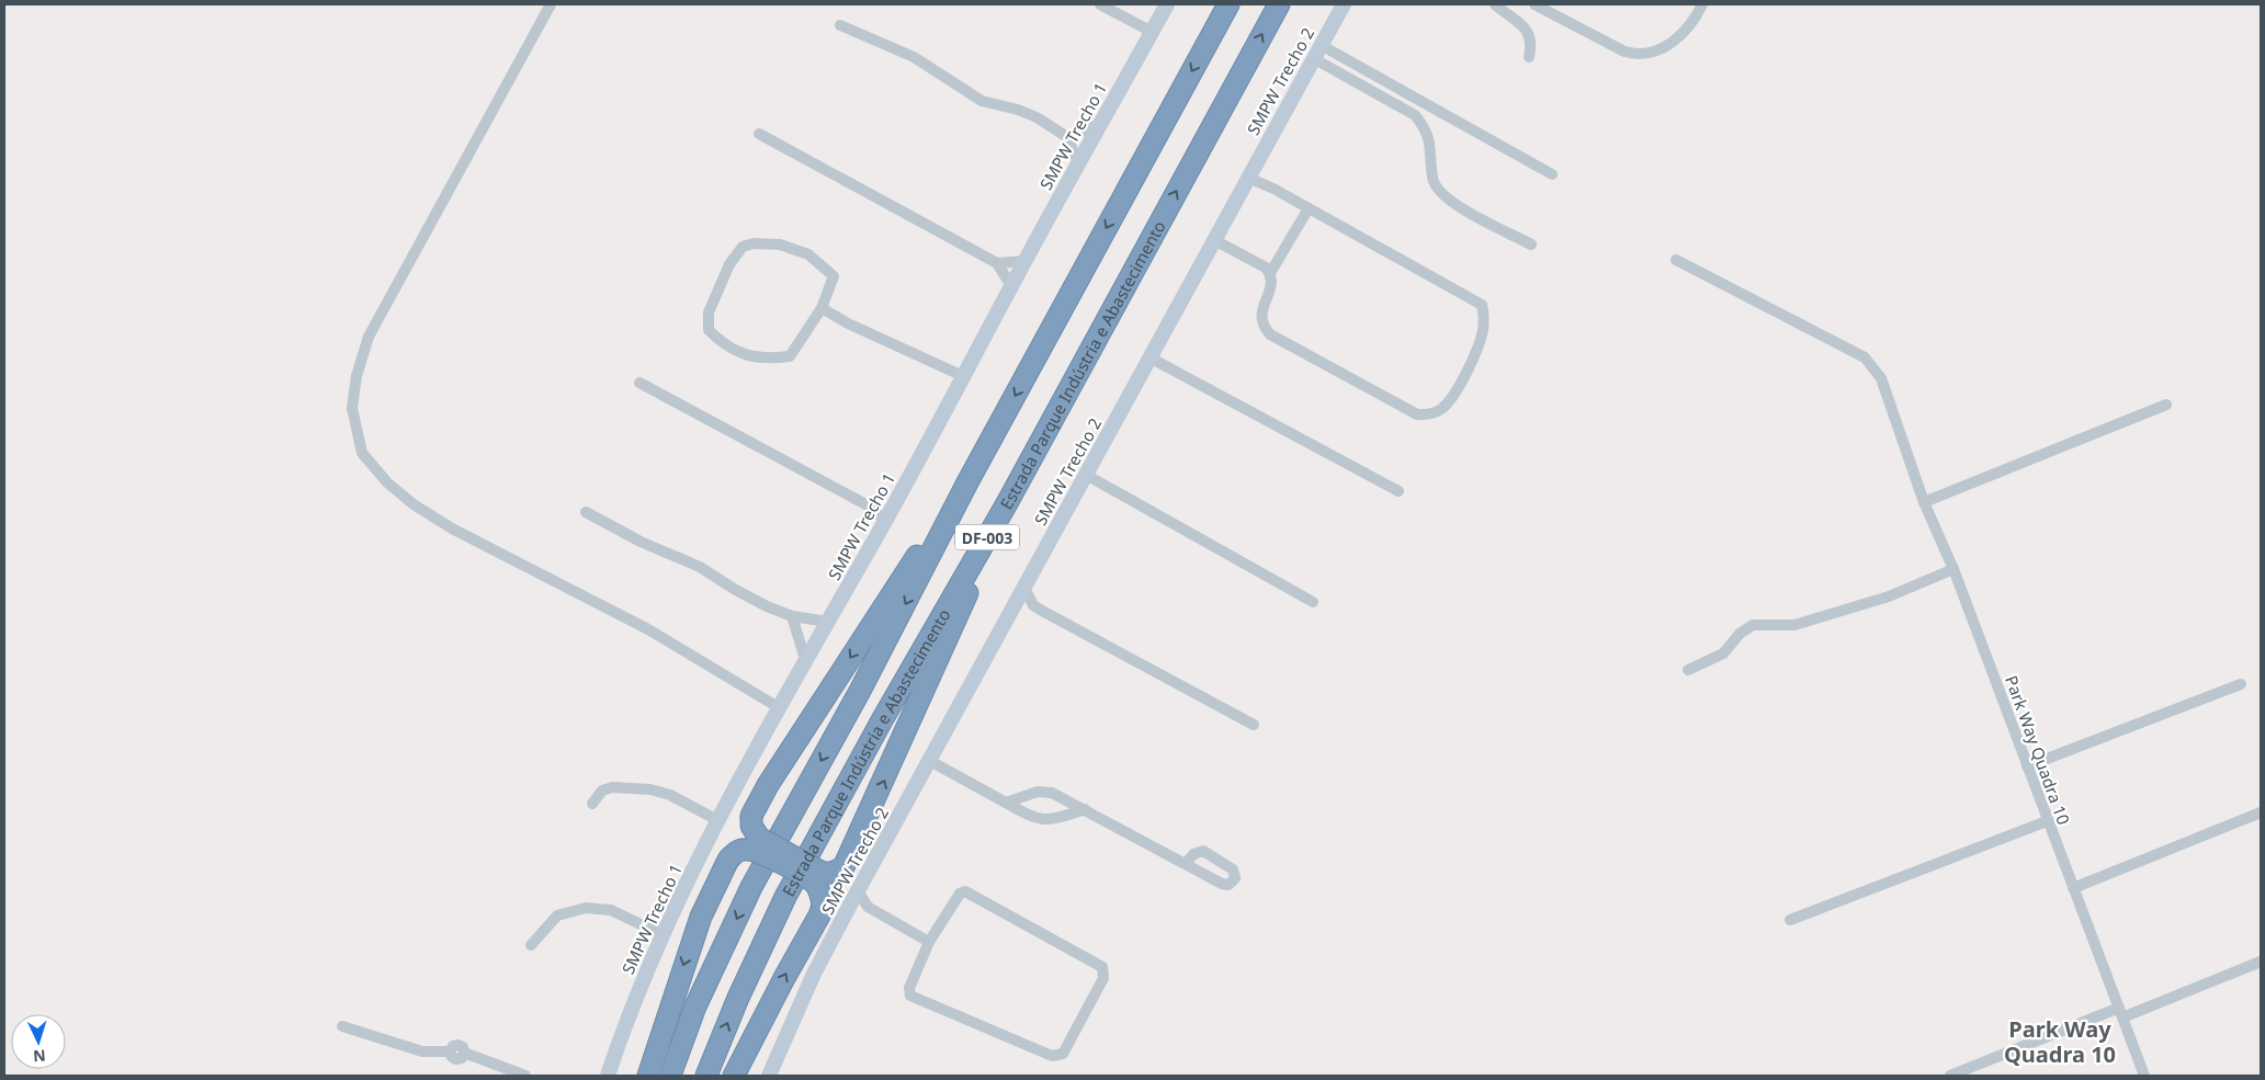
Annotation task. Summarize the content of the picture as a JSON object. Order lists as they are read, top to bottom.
{
  "streets": {
    "highway": ["Estrada Parque Indústria e Abastecimento", "DF-003"],
    "street": ["SMPW Trecho 2", "SMPW Trecho 1", "Park Way Quadra 10"]
  },
  "districts": ["Park Way Quadra 10"],
  "north": "bottom"
}
